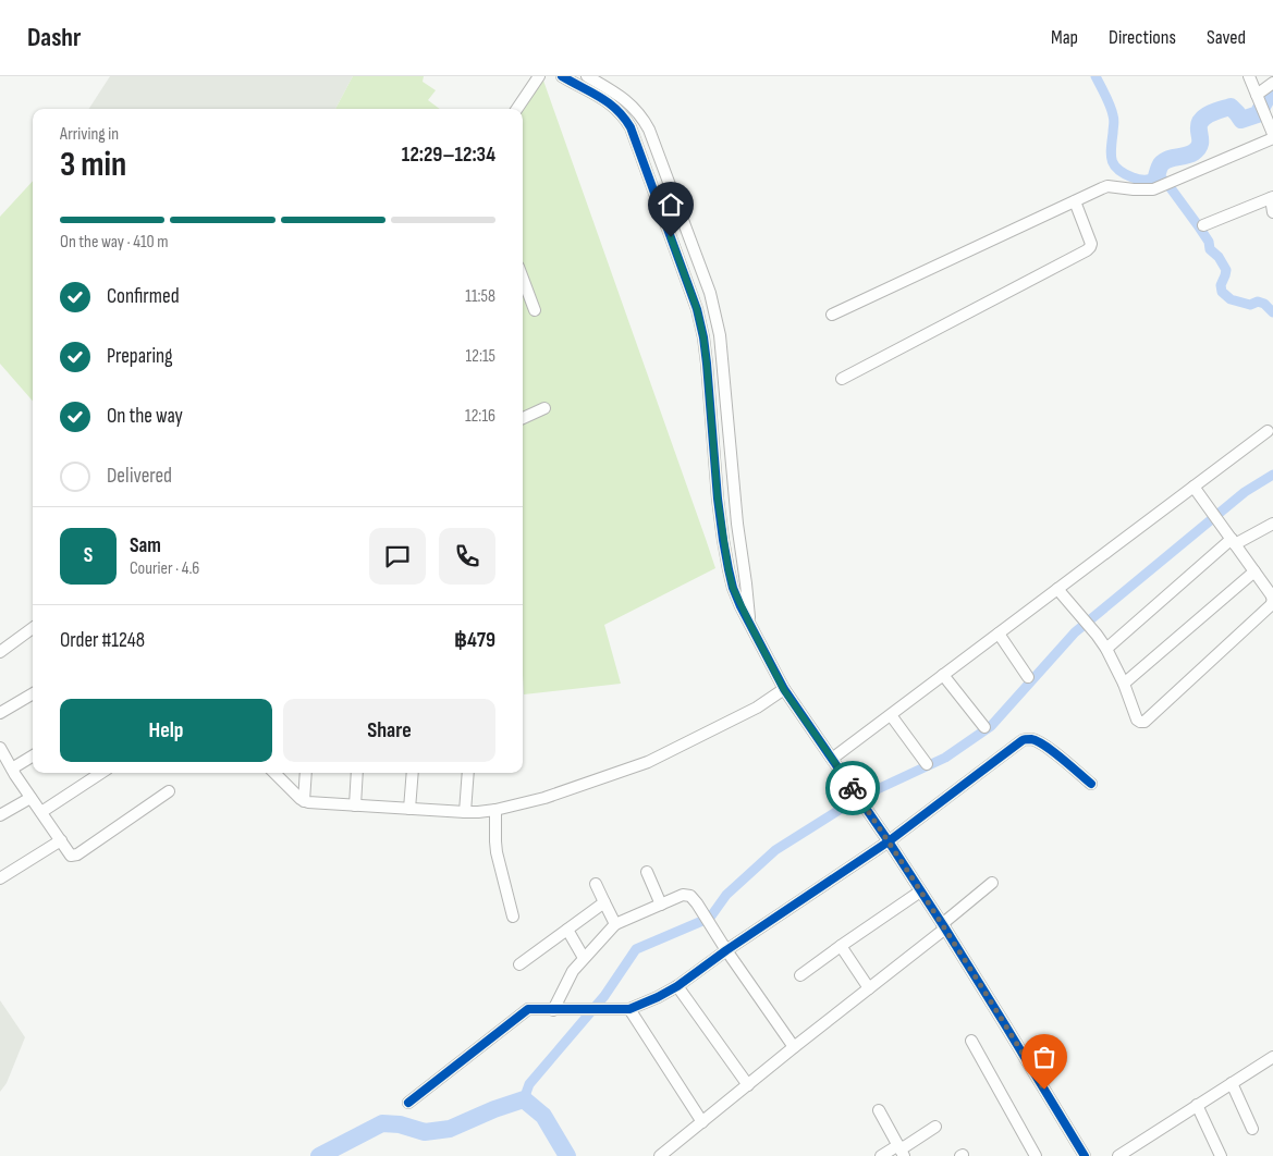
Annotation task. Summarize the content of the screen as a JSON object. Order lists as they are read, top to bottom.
{
  "page": {
    "header": "Dashr",
    "nav": ["Map", "Directions", "Saved"],
    "heading": ["3 min", "Arriving in", "12:29–12:34"],
    "panel": [
      "Sam",
      "Courier · 4.6",
      "Order #1248",
      "฿479"
    ],
    "bar": "On the way · 410 m",
    "list": [
      ["Confirmed", "11:58"],
      ["Preparing", "12:15"],
      ["On the way", "12:16"],
      "Delivered"
    ],
    "round": "S",
    "buttons": ["Help", "Share"]
  }
}
